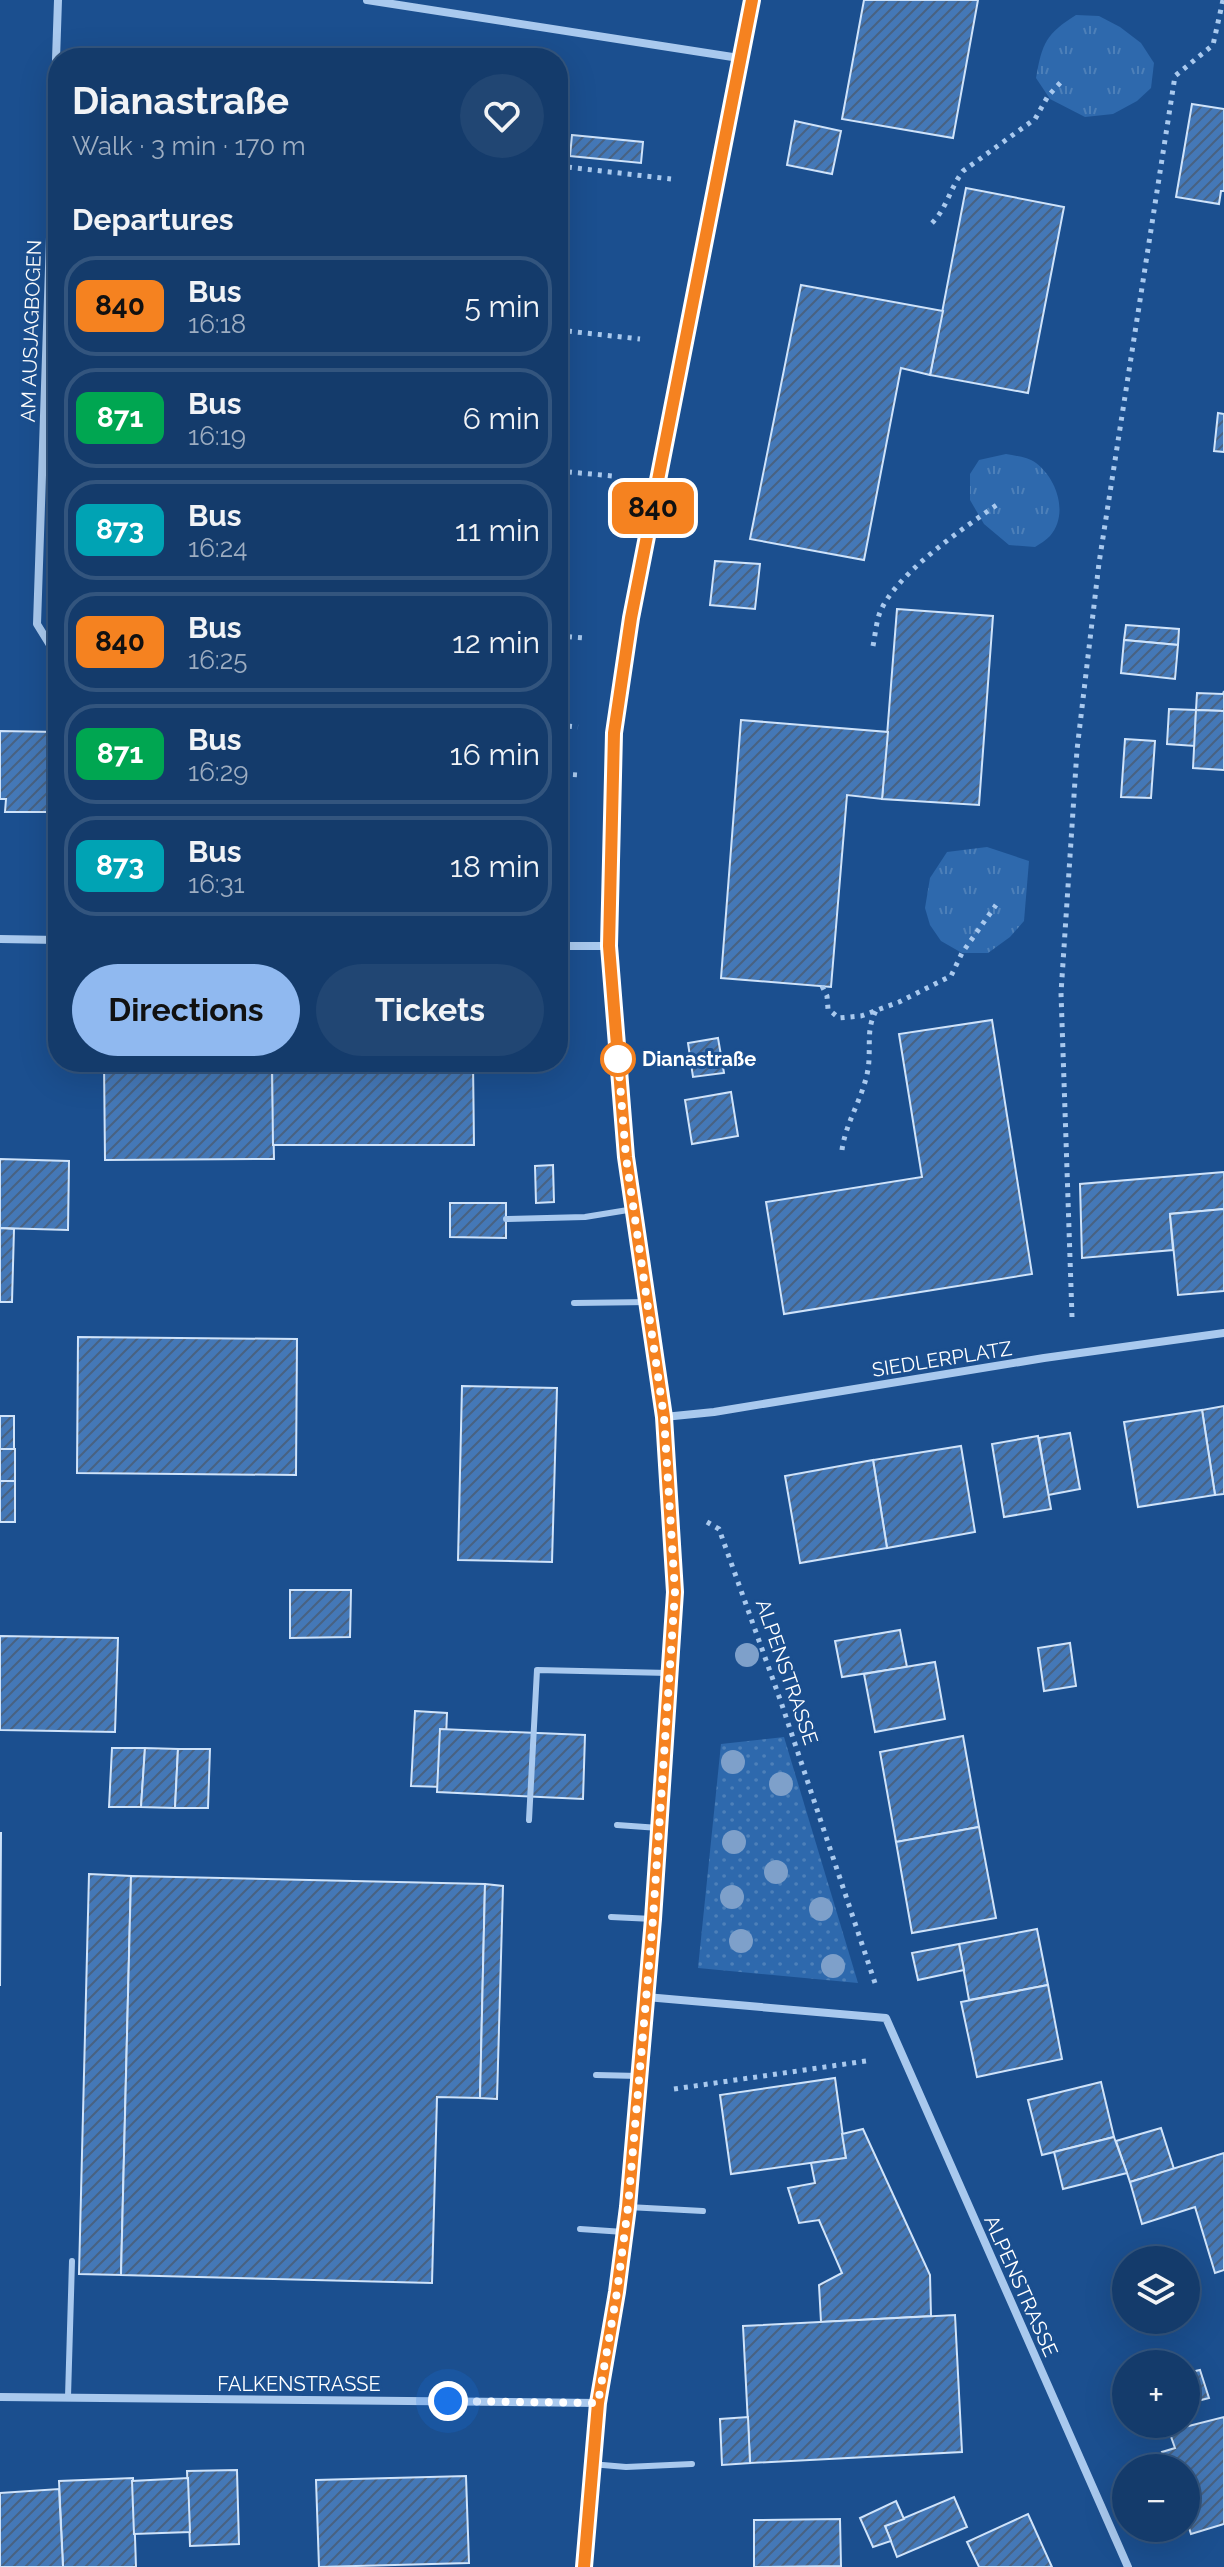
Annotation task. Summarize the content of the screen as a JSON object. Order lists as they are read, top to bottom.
{
  "streets": {
    "street": [
      "AM AUSJAGBOGEN",
      "SIEDLERPLATZ",
      "ALPENSTRASSE",
      "FALKENSTRASSE"
    ]
  },
  "places": ["Dianastraße"],
  "lines": ["bus line 840"],
  "page": {
    "on_map": "840",
    "heading": [
      ["Dianastraße", "Walk · 3 min · 170 m"],
      "Departures"
    ],
    "list": [
      {
        "mark": "840",
        "name": "Bus",
        "note": "16:18",
        "value": "5 min"
      },
      {
        "mark": "871",
        "name": "Bus",
        "note": "16:19",
        "value": "6 min"
      },
      {
        "mark": "873",
        "name": "Bus",
        "note": "16:24",
        "value": "11 min"
      },
      {
        "mark": "840",
        "name": "Bus",
        "note": "16:25",
        "value": "12 min"
      },
      {
        "mark": "871",
        "name": "Bus",
        "note": "16:29",
        "value": "16 min"
      },
      {
        "mark": "873",
        "name": "Bus",
        "note": "16:31",
        "value": "18 min"
      }
    ],
    "buttons": ["Directions", "Tickets"],
    "map_buttons": ["+", "−"]
  }
}
